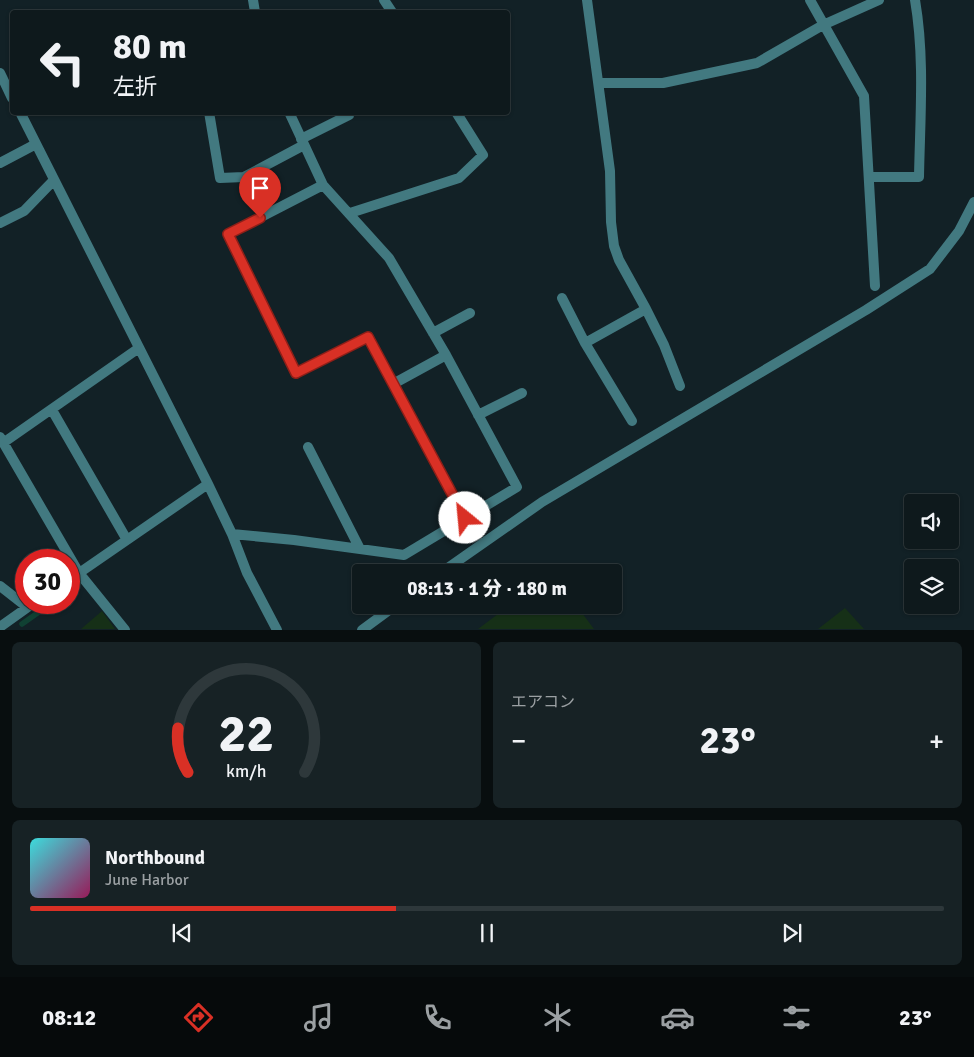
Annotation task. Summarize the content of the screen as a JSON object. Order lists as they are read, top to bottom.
{
  "page": {
    "turn": ["80 m", "左折"],
    "limit": "30",
    "trip": "08:13 · 1 分 · 180 m",
    "tile": "エアコン",
    "heat": ["−", "23°", "+"],
    "song": ["Northbound", "June Harbor"],
    "tabs": ["08:12", "23°"],
    "gauge": ["22", "km/h"]
  }
}
